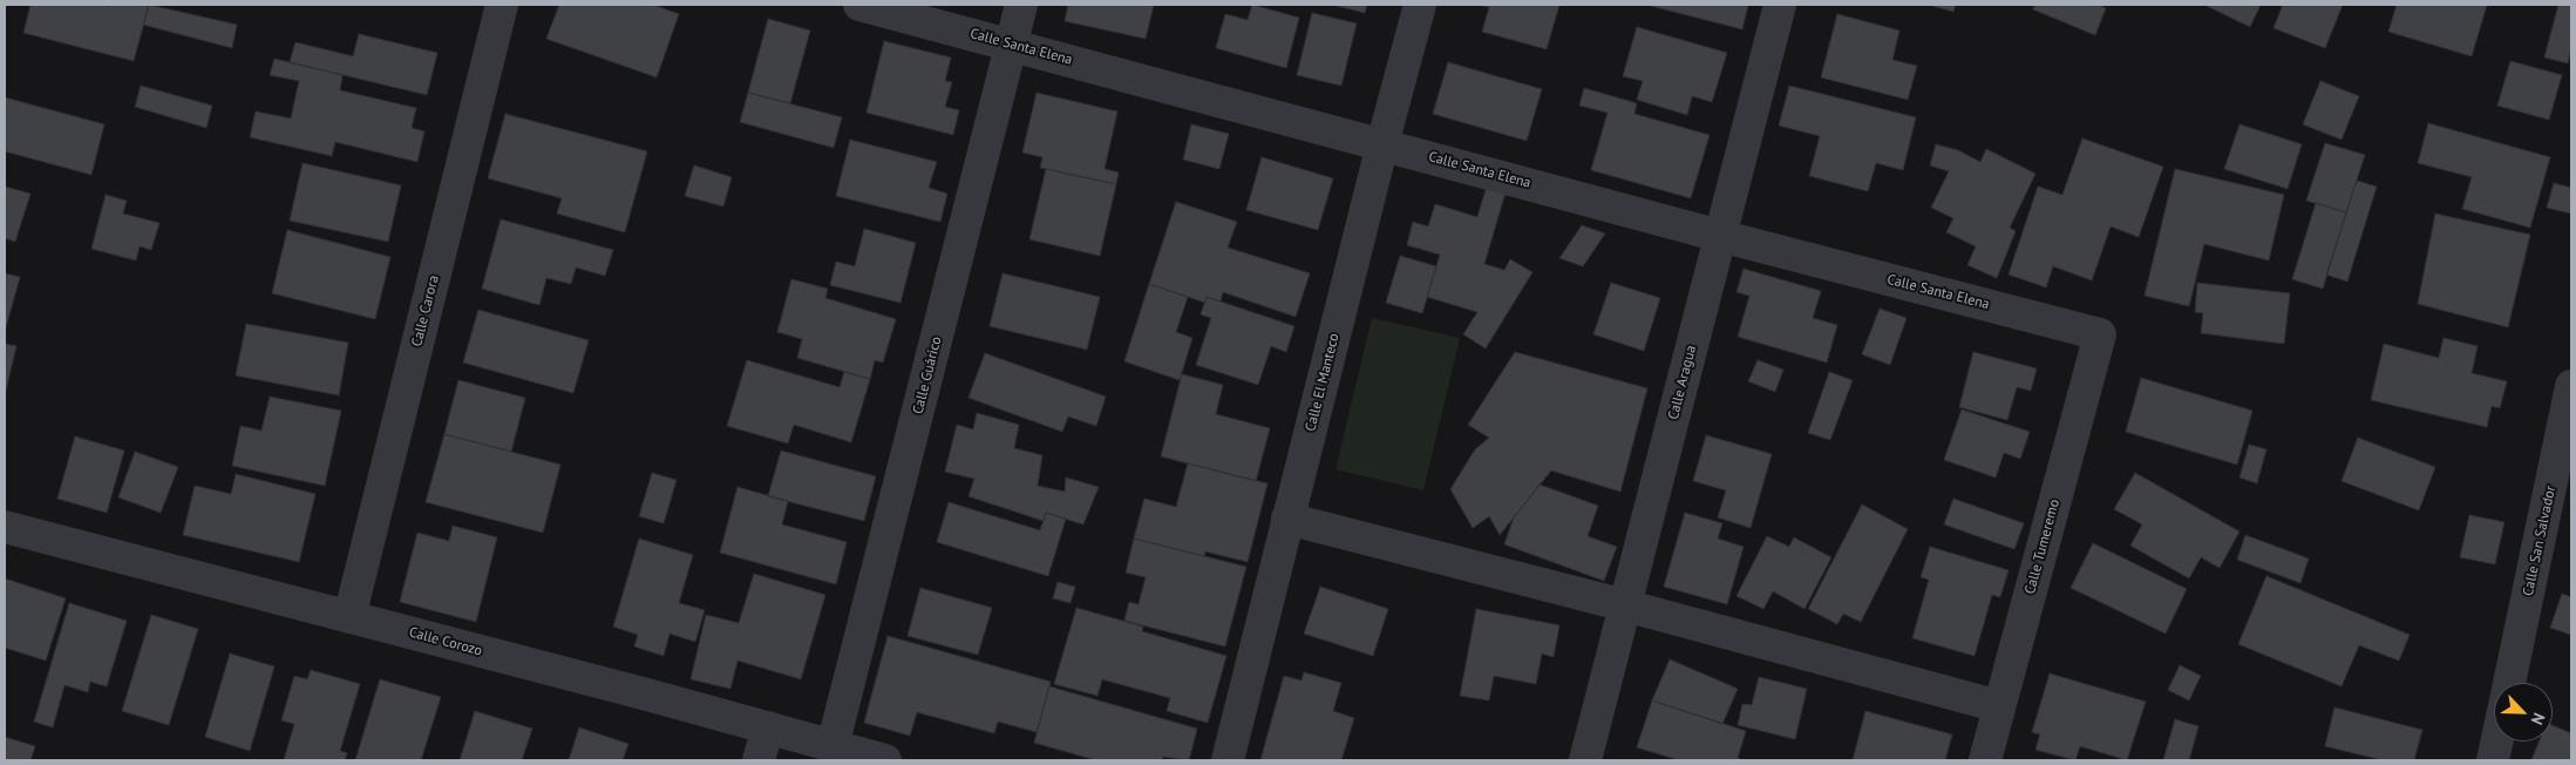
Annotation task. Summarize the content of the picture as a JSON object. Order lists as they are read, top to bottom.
{
  "streets": {
    "street": [
      "Calle Santa Elena",
      "Calle Carora",
      "Calle Guárico",
      "Calle El Manteco",
      "Calle Aragua",
      "Calle San Salvador",
      "Calle Tumeremo",
      "Calle Corozo"
    ]
  },
  "crossings": [
    ["Calle Santa Elena", "Calle Guárico"],
    ["Calle Santa Elena", "Calle El Manteco"],
    ["Calle Santa Elena", "Calle Aragua"],
    ["Calle Santa Elena", "Calle Tumeremo"],
    ["Calle Carora", "Calle Corozo"],
    ["Calle Guárico", "Calle Corozo"]
  ],
  "north": "bottom right"
}
